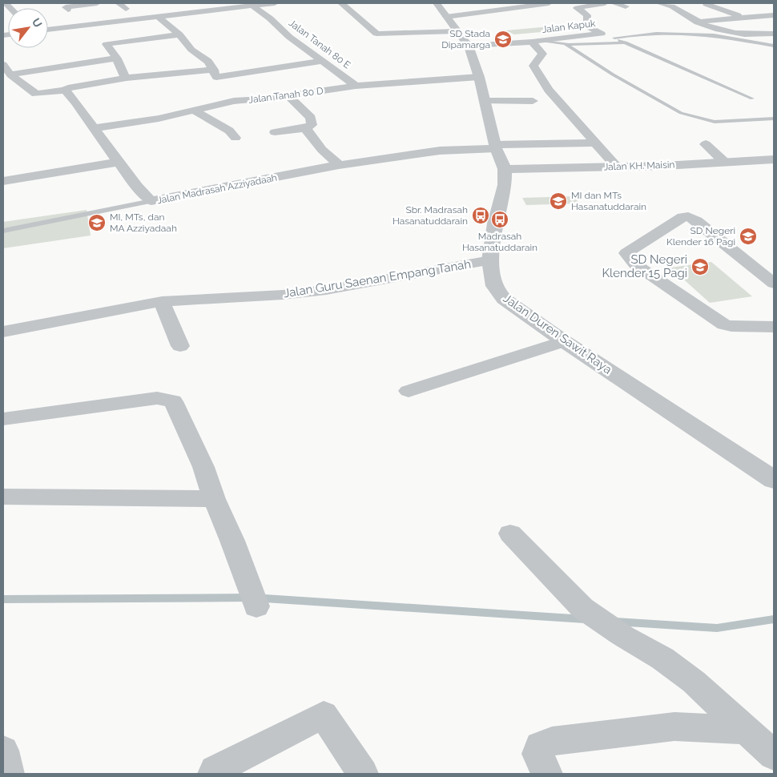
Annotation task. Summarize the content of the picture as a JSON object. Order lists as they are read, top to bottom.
{
  "streets": {
    "street": [
      "Jalan Kapuk",
      "Jalan Tanah 80 E",
      "Jalan Tanah 80 D",
      "Jalan KH. Maisin",
      "Jalan Madrasah Azziyadaah",
      "Jalan Guru Saenan Empang Tanah",
      "Jalan Duren Sawit Raya"
    ]
  },
  "crossings": [
    ["Jalan Kapuk", "Jalan Duren Sawit Raya"],
    ["Jalan Tanah 80 E", "Jalan Tanah 80 D"],
    ["Jalan Tanah 80 D", "Jalan Madrasah Azziyadaah"],
    ["Jalan Tanah 80 D", "Jalan Duren Sawit Raya"],
    ["Jalan KH. Maisin", "Jalan Duren Sawit Raya"],
    ["Jalan Madrasah Azziyadaah", "Jalan Duren Sawit Raya"],
    ["Jalan Guru Saenan Empang Tanah", "Jalan Duren Sawit Raya"]
  ],
  "places": {
    "school or university": [
      "SD Stada Dipamarga",
      "MI dan MTs Hasanatuddarain",
      "MI, MTs, dan MA Azziyadaah",
      "SD Negeri Klender 16 Pagi",
      "SD Negeri Klender 15 Pagi"
    ],
    "bus stop": ["Sbr. Madrasah Hasanatuddarain", "Madrasah Hasanatuddarain"]
  },
  "north": "top right"
}
